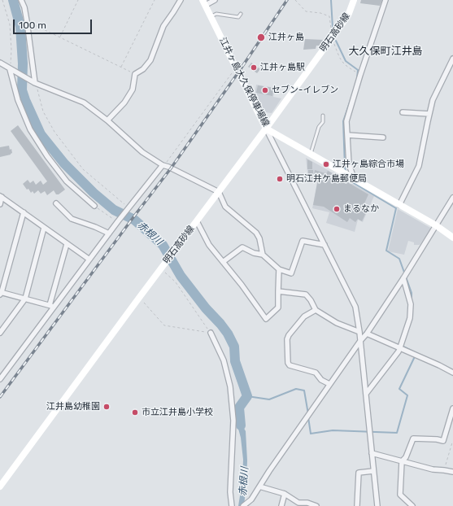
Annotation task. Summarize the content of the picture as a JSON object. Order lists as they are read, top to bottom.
{
  "streets": {
    "main road": ["明石高砂線", "江井ヶ島大久保停車場線"]
  },
  "crossings": [
    ["明石高砂線", "江井ヶ島大久保停車場線"]
  ],
  "districts": ["大久保町江井島"],
  "water": ["赤根川"],
  "places": [
    "江井ヶ島",
    "江井ヶ島駅",
    "セブン-イレブン",
    "江井ヶ島綜合市場",
    "明石江井ケ島郵便局",
    "まるなか",
    "江井島幼稚園",
    "市立江井島小学校"
  ],
  "scale_bar": "100 m"
}
